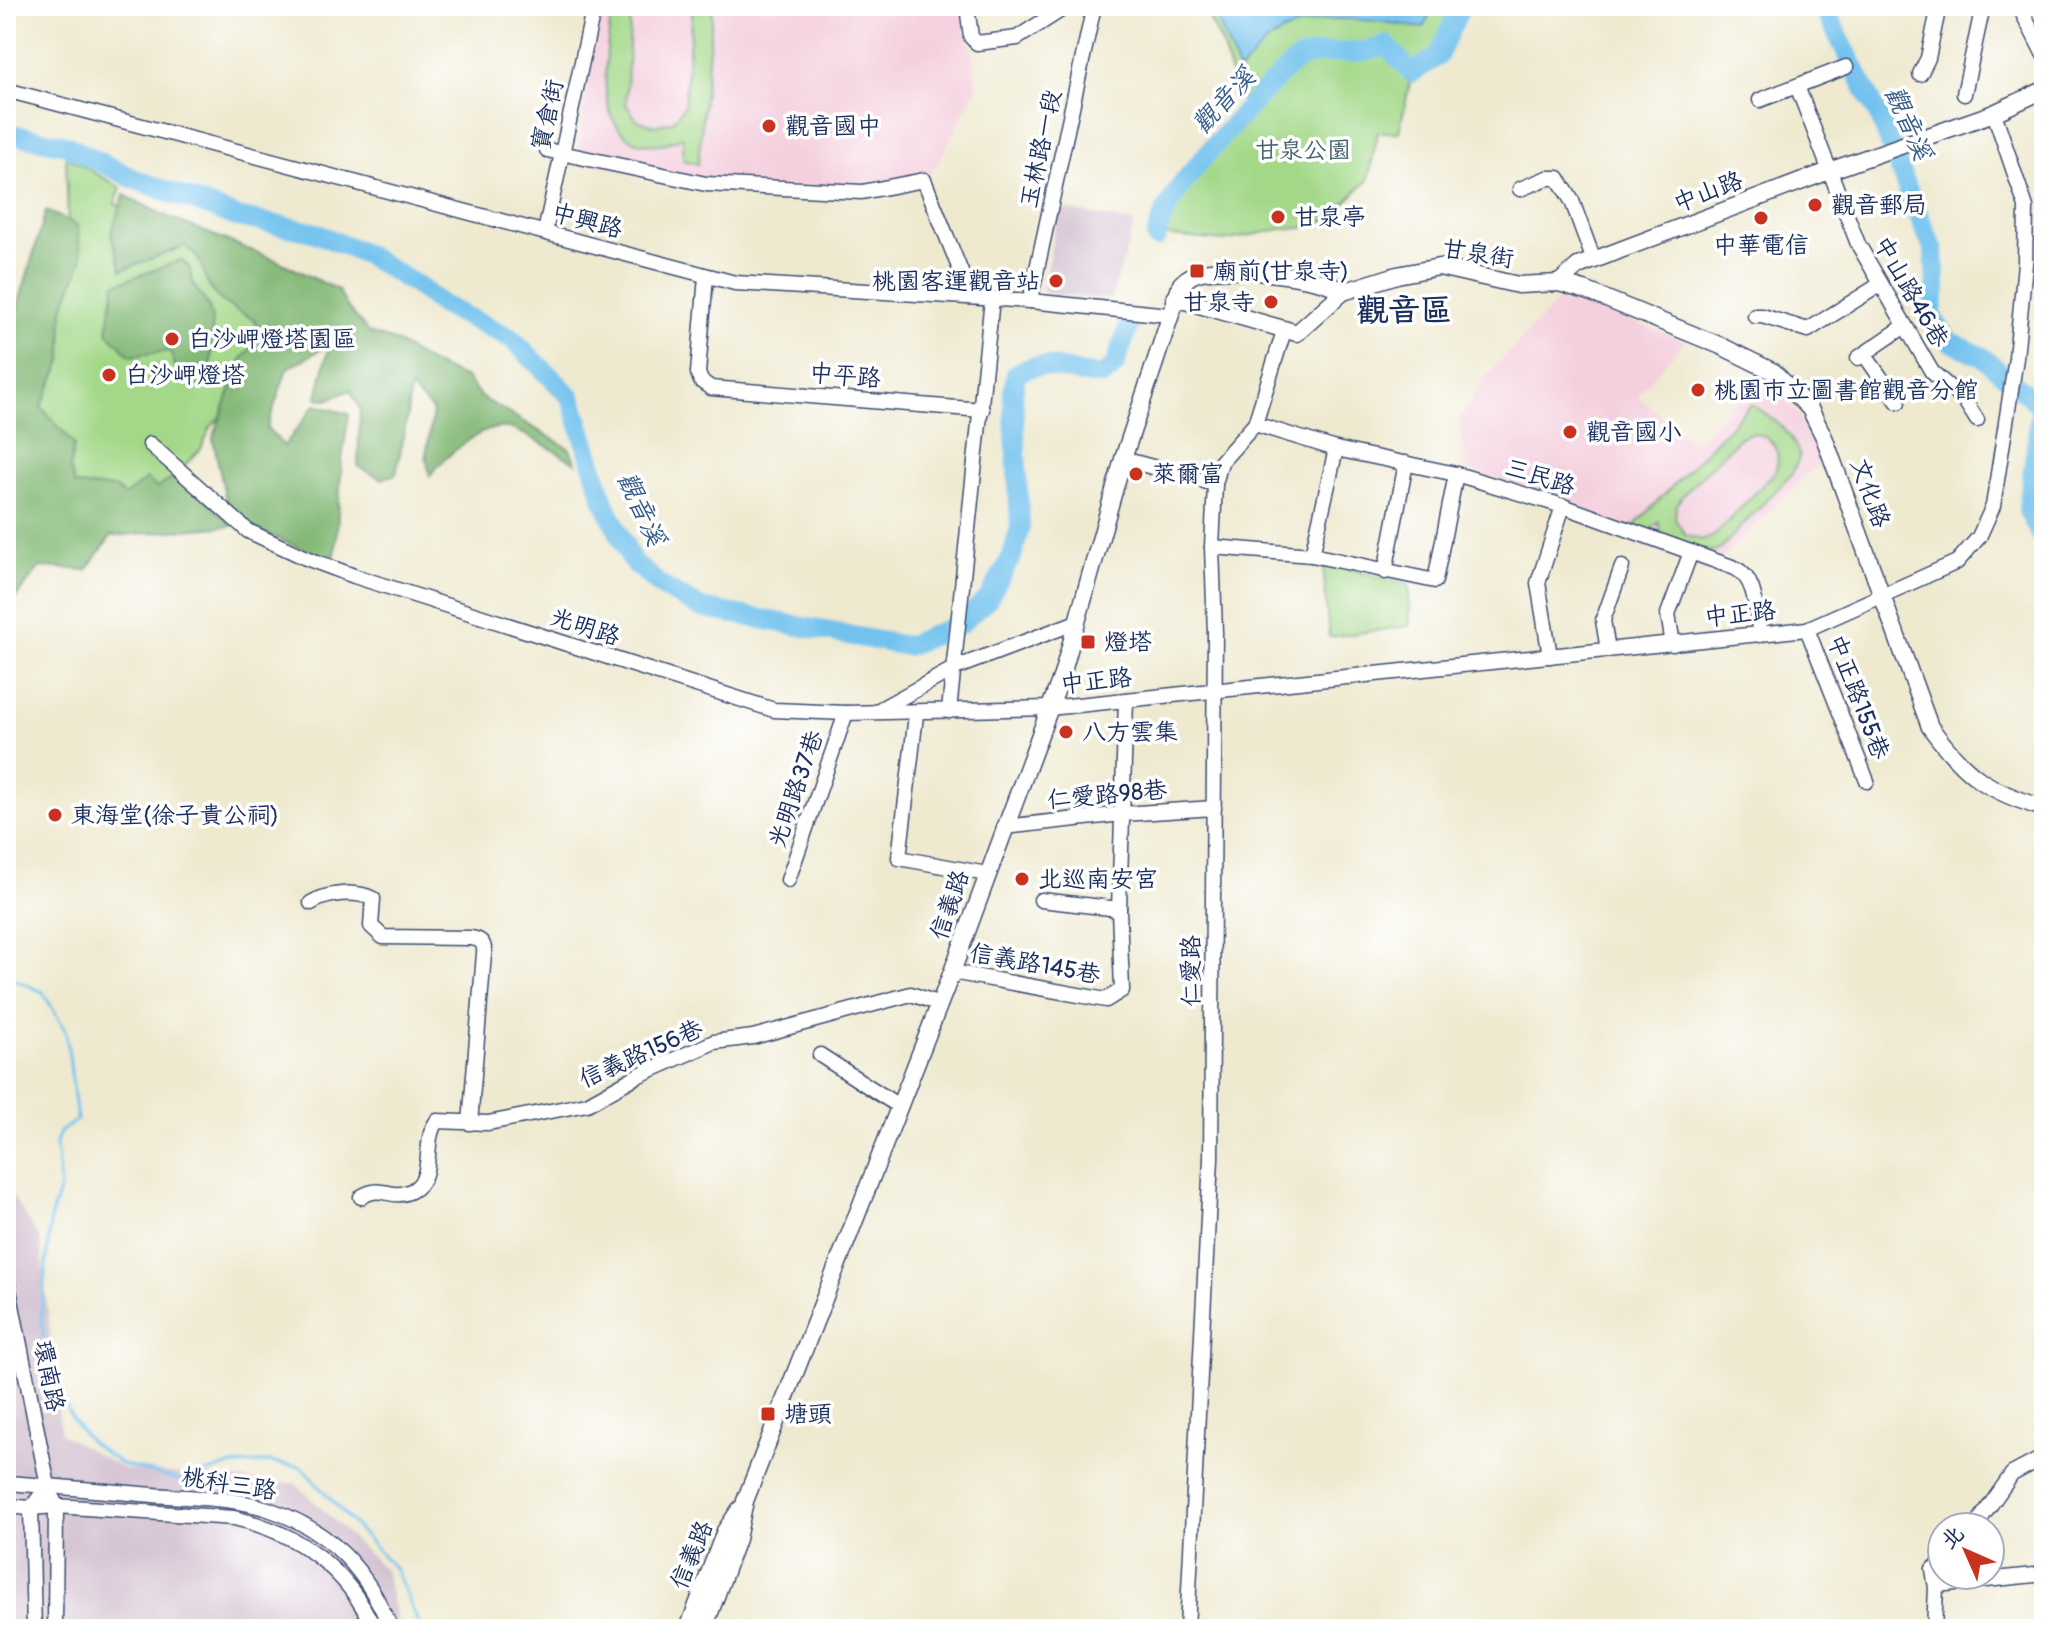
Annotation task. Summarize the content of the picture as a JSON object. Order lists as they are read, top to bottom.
{
  "streets": {
    "main road": [
      "中山路",
      "甘泉街",
      "文化路",
      "信義路"
    ],
    "street": [
      "寶倉街",
      "玉林路一段",
      "中興路",
      "中山路46巷",
      "中平路",
      "三民路",
      "中正路",
      "光明路",
      "中正路155巷",
      "光明路37巷",
      "仁愛路98巷",
      "信義路145巷",
      "仁愛路",
      "信義路156巷",
      "環南路",
      "桃科三路"
    ]
  },
  "crossings": [
    ["寶倉街", "中興路"],
    ["玉林路一段", "中興路"],
    ["中山路", "甘泉街"],
    ["中山路", "中山路46巷"],
    ["中山路", "文化路"],
    ["中山路", "中正路"],
    ["中興路", "中平路"],
    ["中興路", "信義路"],
    ["甘泉街", "文化路"],
    ["甘泉街", "仁愛路"],
    ["三民路", "中正路"],
    ["三民路", "仁愛路"],
    ["文化路", "中正路"],
    ["中正路", "光明路"],
    ["中正路", "中正路155巷"],
    ["中正路", "信義路"],
    ["中正路", "仁愛路"],
    ["光明路", "光明路37巷"],
    ["光明路", "信義路"],
    ["仁愛路98巷", "信義路"],
    ["仁愛路98巷", "仁愛路"],
    ["信義路", "信義路145巷"],
    ["信義路", "信義路156巷"],
    ["環南路", "桃科三路"]
  ],
  "districts": ["觀音區"],
  "water": ["觀音溪"],
  "parks": ["甘泉公園"],
  "places": {
    "other": [
      "觀音國中",
      "觀音郵局",
      "甘泉亭",
      "中華電信",
      "桃園客運觀音站",
      "甘泉寺",
      "白沙岬燈塔園區",
      "白沙岬燈塔",
      "桃園市立圖書館觀音分館",
      "觀音國小",
      "萊爾富",
      "八方雲集",
      "東海堂(徐子貴公祠)",
      "北巡南安宮"
    ],
    "transit": ["廟前(甘泉寺)", "燈塔", "塘頭"]
  },
  "north": "top left"
}
